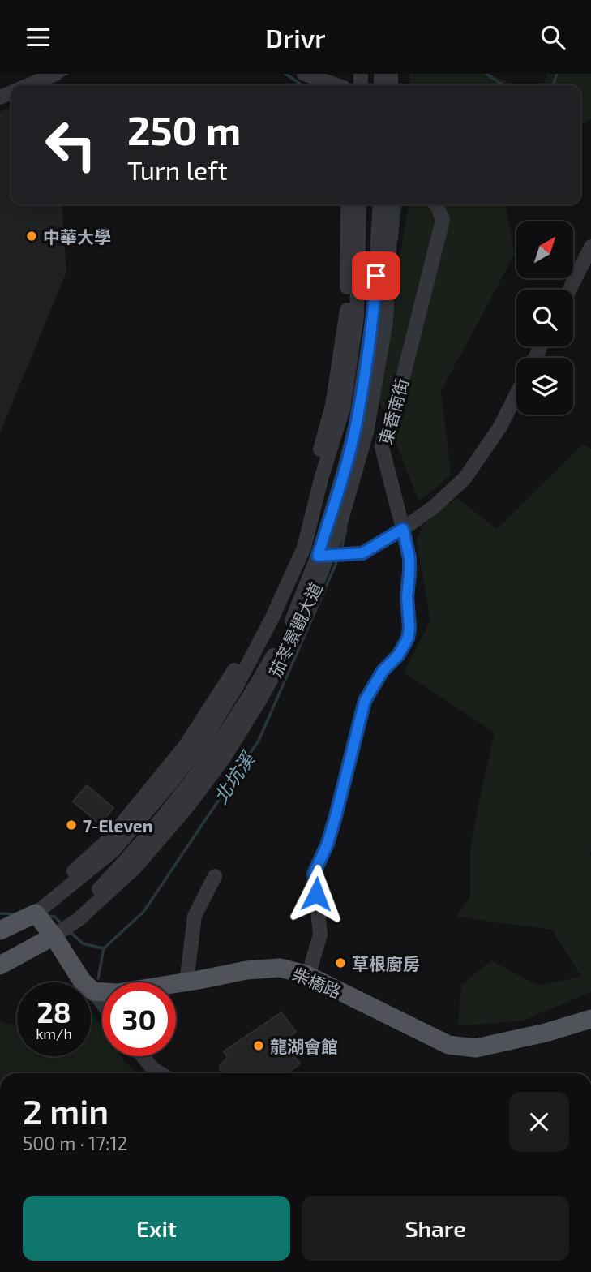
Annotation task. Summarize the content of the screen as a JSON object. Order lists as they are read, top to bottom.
{
  "streets": {
    "main road": ["茄苳景觀大道", "柴橋路"],
    "street": ["東香南街"]
  },
  "crossings": [
    ["東香南街", "柴橋路"]
  ],
  "water": ["北坑溪"],
  "places": [
    "中華大學",
    "7-Eleven",
    "草根廚房",
    "龍湖會館"
  ],
  "north": "top right",
  "page": {
    "header": "Drivr",
    "turn": ["250 m", "Turn left"],
    "speed": "28 km/h",
    "limit": "30",
    "heading": ["2 min", "500 m · 17:12"],
    "buttons": ["Exit", "Share"]
  }
}
